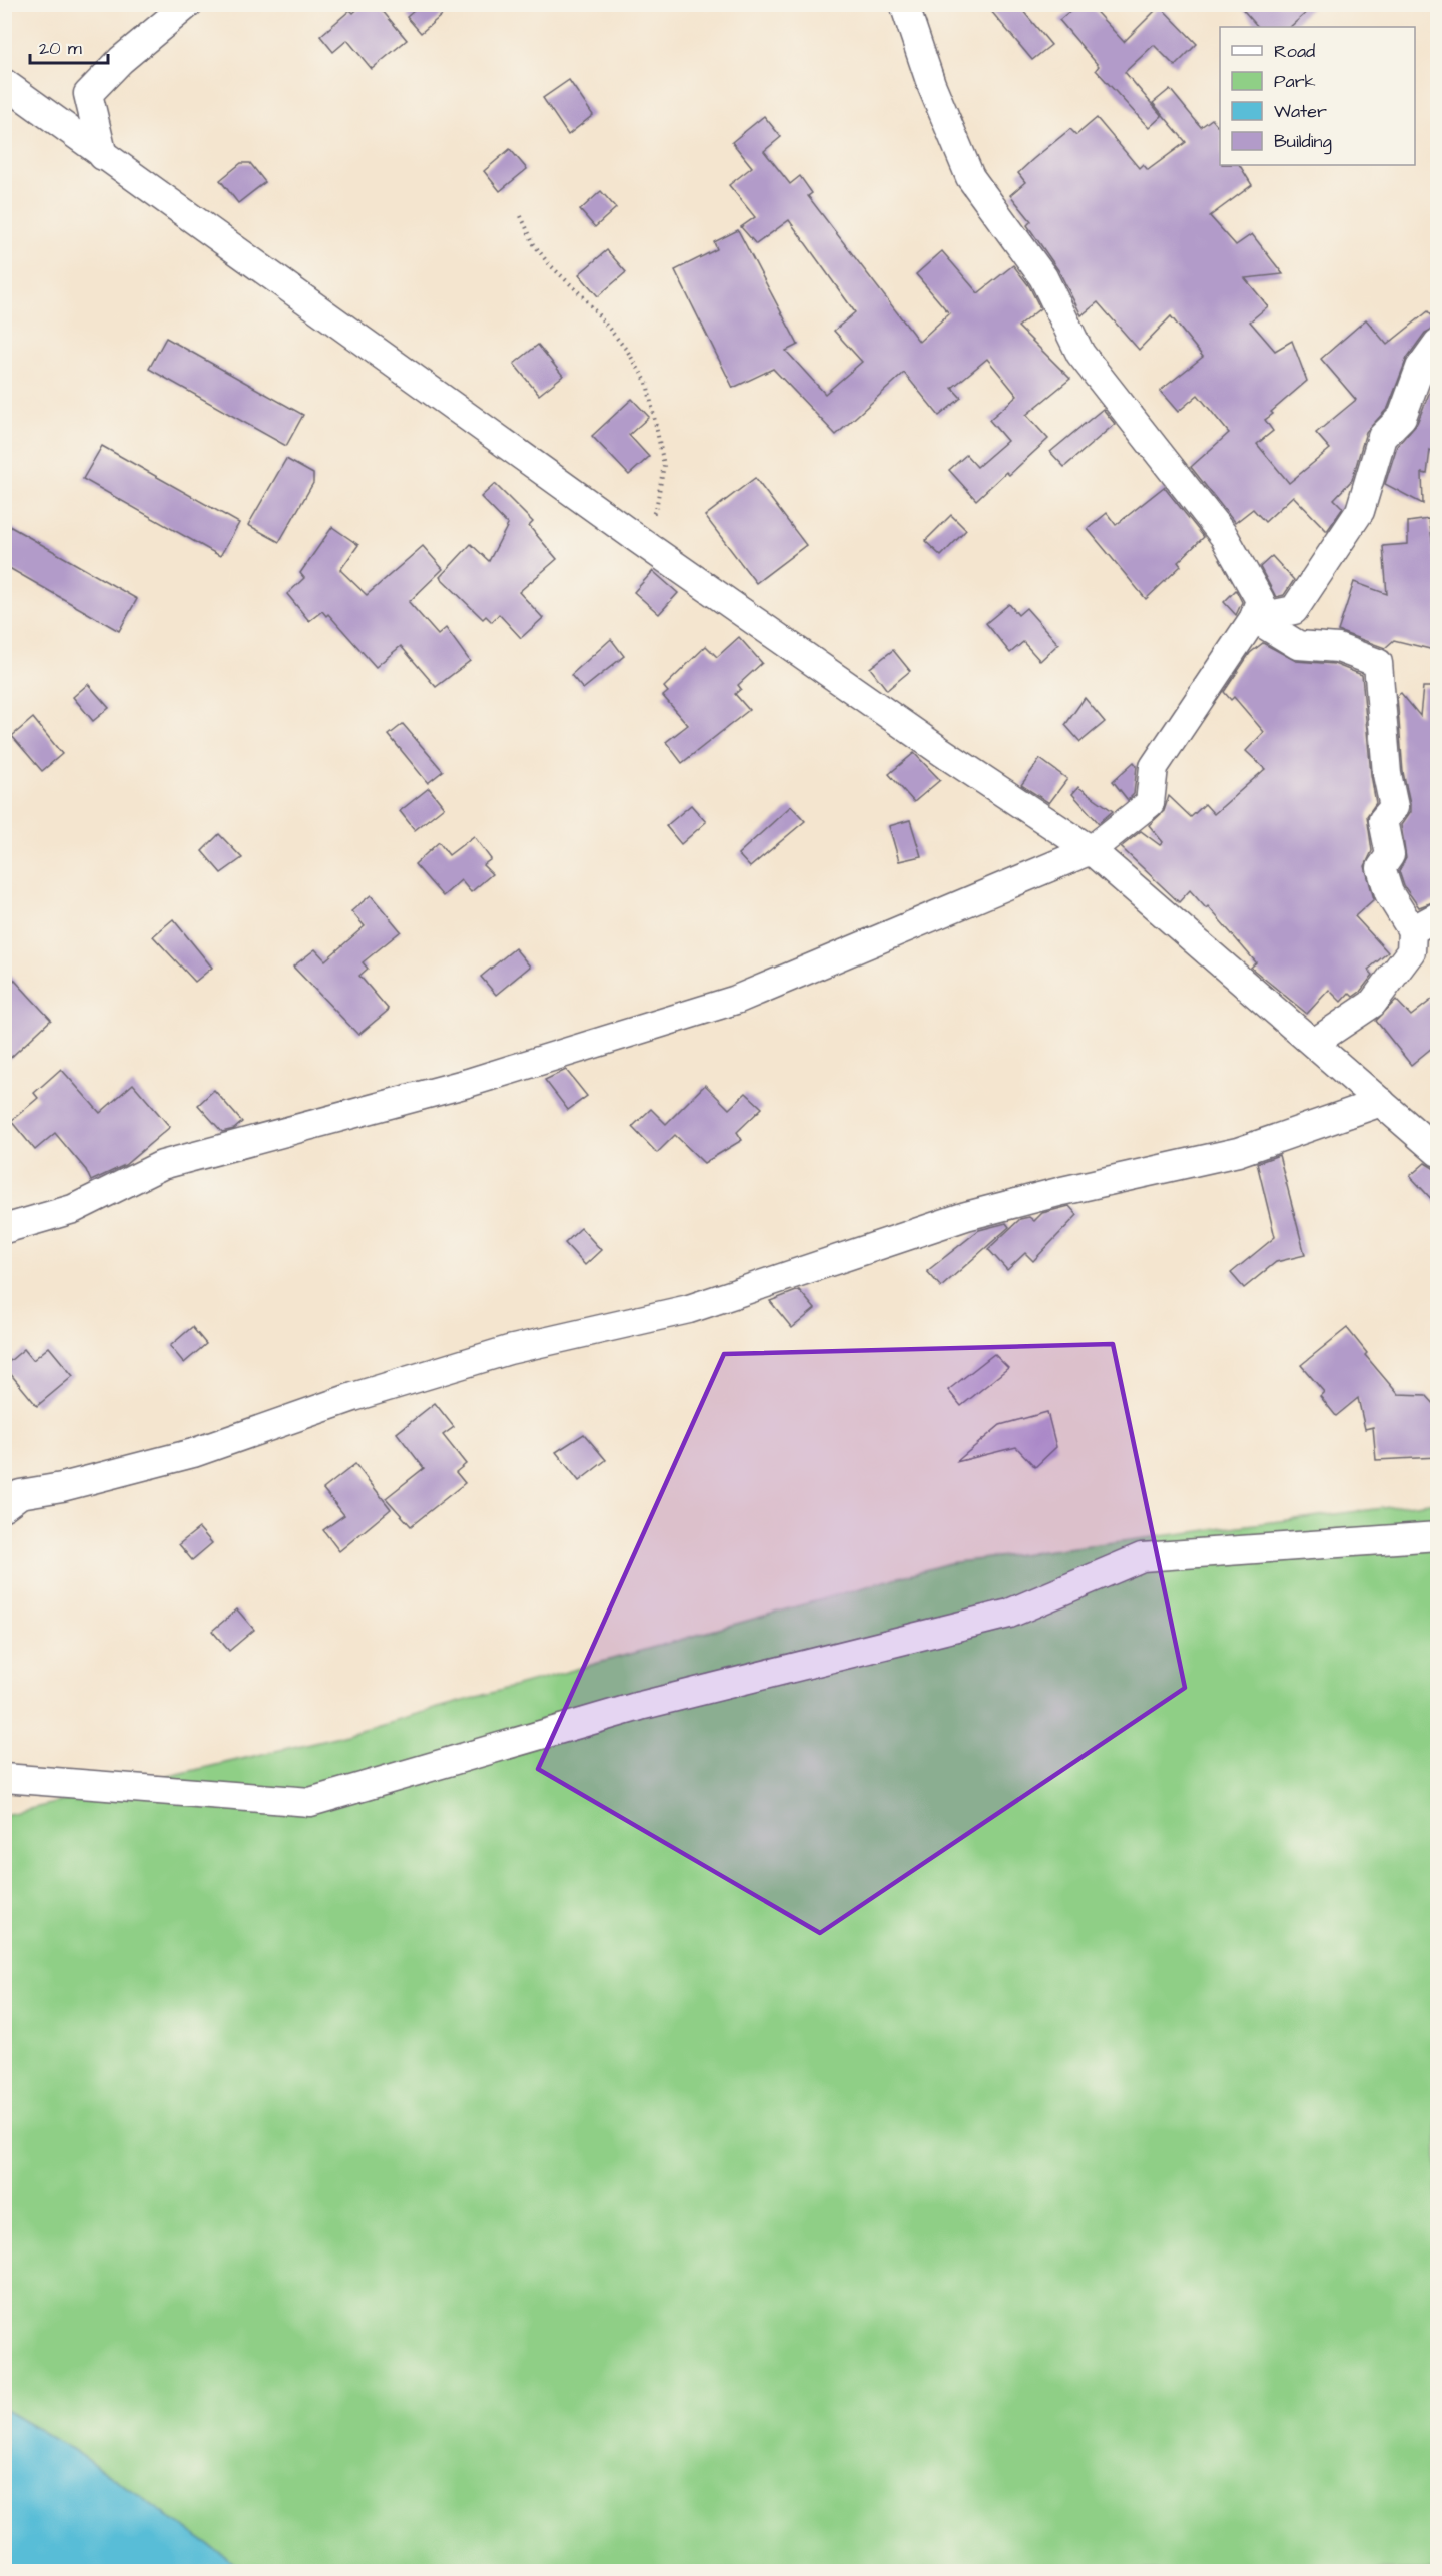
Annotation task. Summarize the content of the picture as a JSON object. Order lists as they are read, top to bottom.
{
  "legend": [
    "Road",
    "Park",
    "Water",
    "Building"
  ],
  "scale_bar": "20 m"
}
